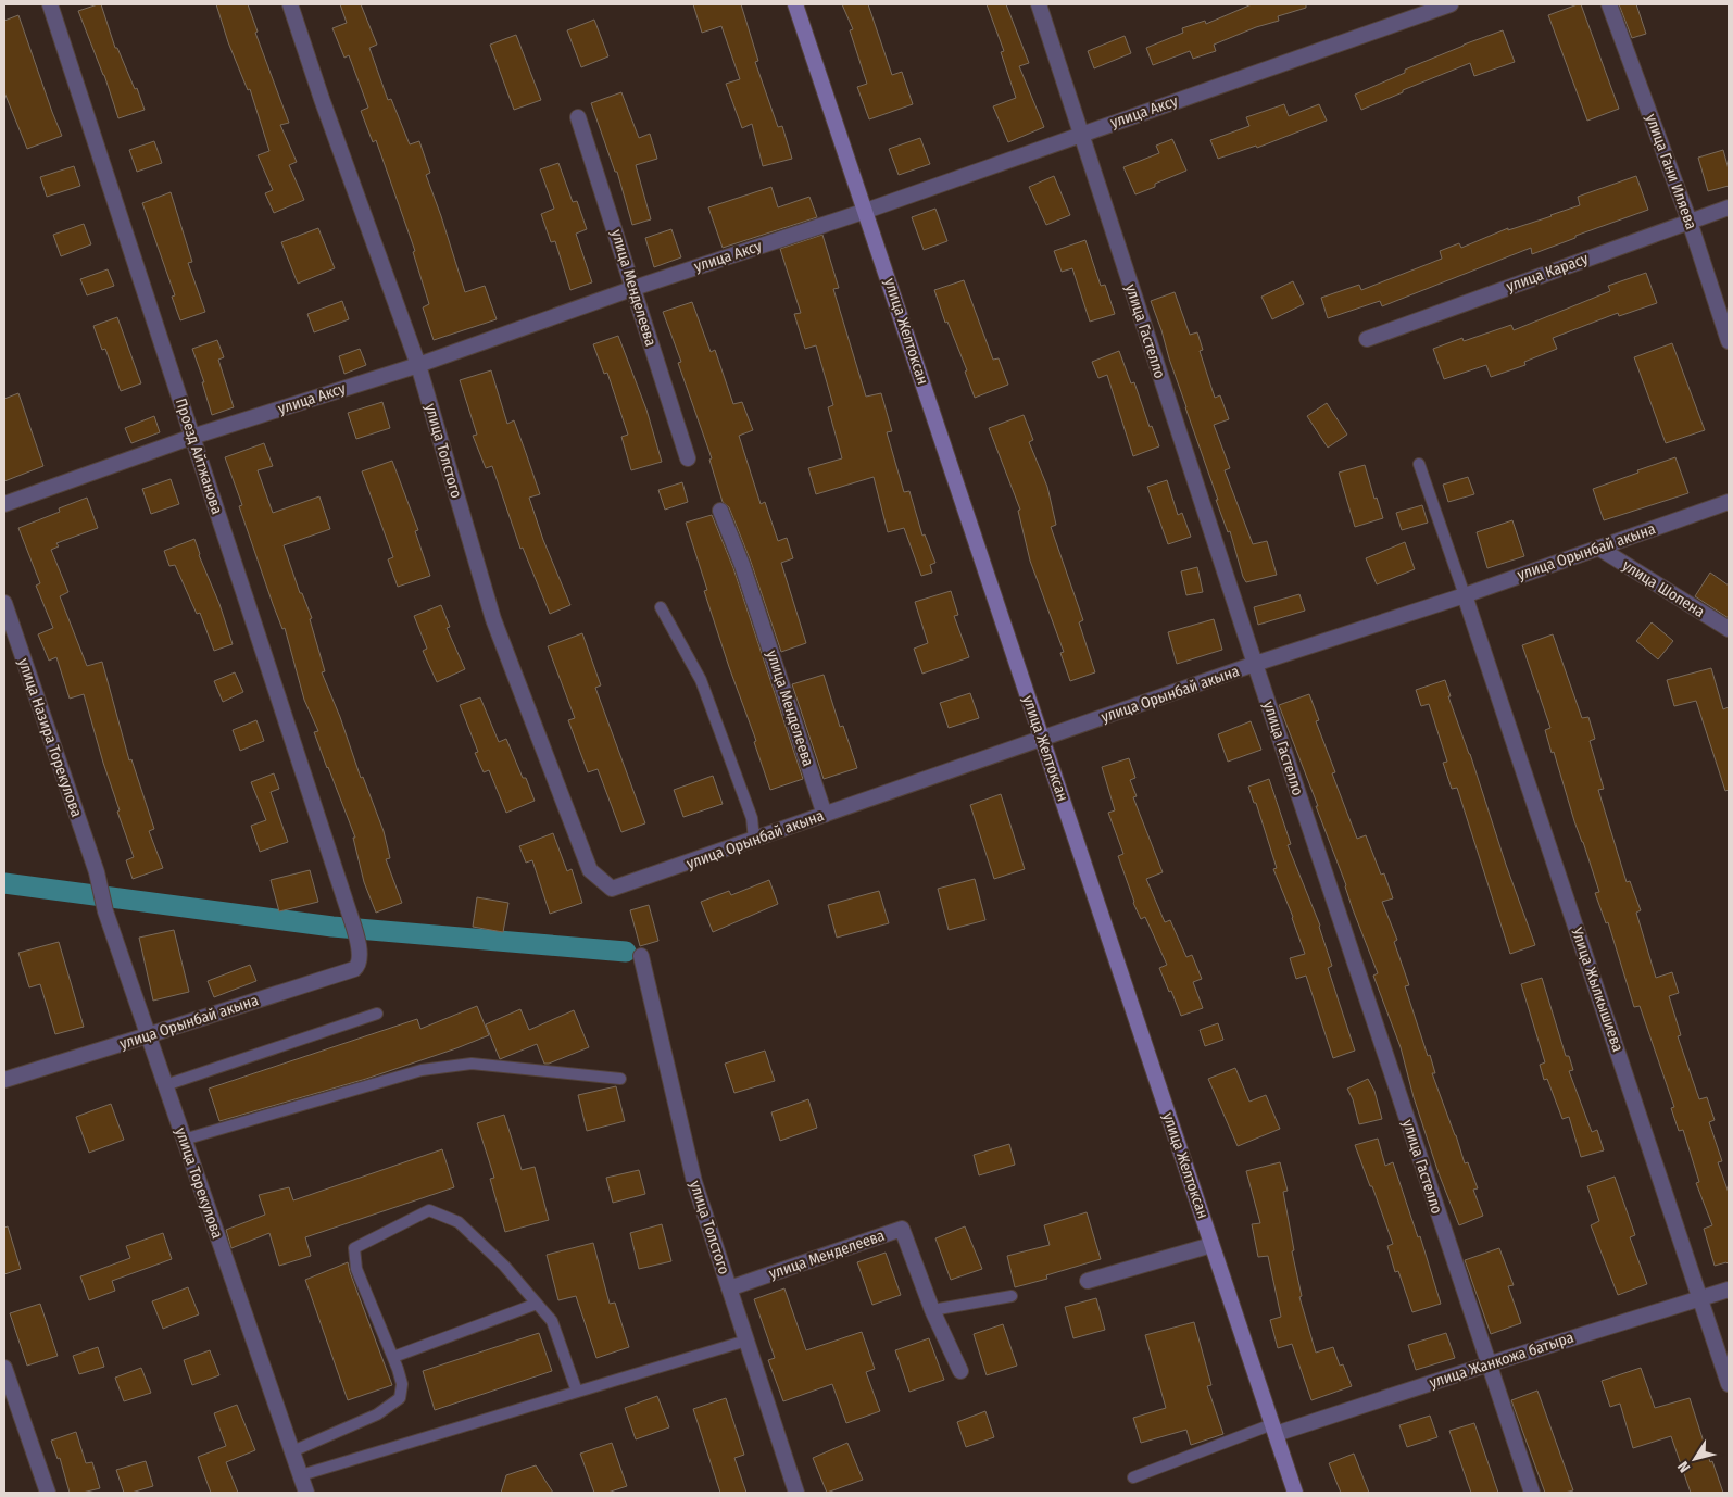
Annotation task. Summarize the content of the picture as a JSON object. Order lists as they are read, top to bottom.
{
  "streets": {
    "main road": ["улица Желтоксан"],
    "street": [
      "улица Аксу",
      "улица Гани Иляева",
      "улица Карасу",
      "улица Менделеева",
      "улица Гастелло",
      "улица Толстого",
      "Проезд Айтжанова",
      "улица Орынбай акына",
      "улица Шопена",
      "улица Назира Торекулова",
      "Улица Жылкышиева",
      "улица Торекулова",
      "улица Жанкожа батыра"
    ]
  },
  "crossings": [
    ["улица Аксу", "улица Менделеева"],
    ["улица Аксу", "улица Желтоксан"],
    ["улица Аксу", "улица Гастелло"],
    ["улица Аксу", "улица Толстого"],
    ["улица Аксу", "Проезд Айтжанова"],
    ["улица Гани Иляева", "улица Карасу"],
    ["улица Менделеева", "улица Толстого"],
    ["улица Менделеева", "улица Орынбай акына"],
    ["улица Желтоксан", "улица Орынбай акына"],
    ["улица Желтоксан", "улица Жанкожа батыра"],
    ["улица Гастелло", "улица Орынбай акына"],
    ["улица Гастелло", "улица Жанкожа батыра"],
    ["улица Толстого", "улица Орынбай акына"],
    ["Проезд Айтжанова", "улица Орынбай акына"],
    ["улица Орынбай акына", "улица Шопена"],
    ["улица Орынбай акына", "Улица Жылкышиева"],
    ["улица Орынбай акына", "улица Торекулова"],
    ["улица Назира Торекулова", "улица Торекулова"],
    ["Улица Жылкышиева", "улица Жанкожа батыра"]
  ],
  "north": "bottom left"
}
